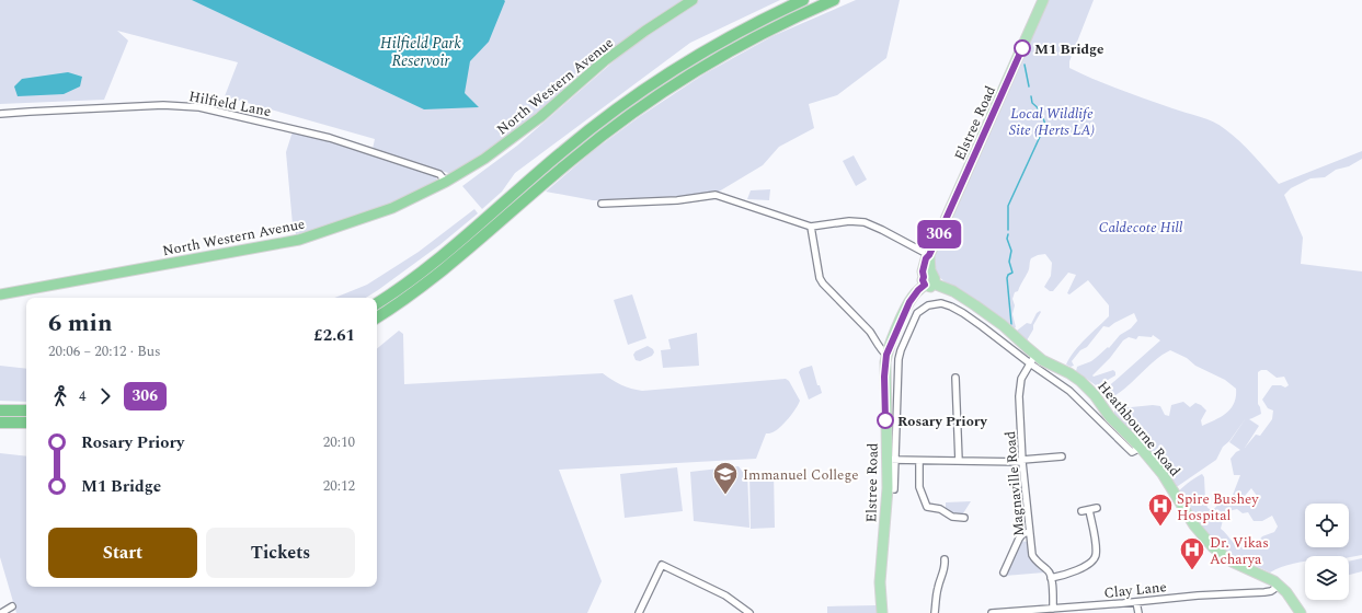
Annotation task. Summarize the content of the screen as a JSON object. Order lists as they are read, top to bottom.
{
  "streets": {
    "highway": ["North Western Avenue"],
    "main road": ["Elstree Road", "Heathbourne Road"],
    "street": ["Hilfield Lane", "Magnaville Road", "Clay Lane"]
  },
  "crossings": [
    ["North Western Avenue", "Hilfield Lane"],
    ["Elstree Road", "Heathbourne Road"],
    ["Heathbourne Road", "Magnaville Road"],
    ["Heathbourne Road", "Clay Lane"]
  ],
  "water": ["Hilfield Park Reservoir"],
  "parks": ["Local Wildlife Site (Herts LA)", "Caldecote Hill"],
  "places": {
    "other": ["M1 Bridge", "Rosary Priory"],
    "school or university": ["Immanuel College"],
    "hospital": ["Spire Bushey Hospital", "Dr. Vikas Acharya"]
  },
  "lines": ["bus line 306"],
  "page": {
    "on_map": "306",
    "heading": ["6 min", "20:06 – 20:12 · Bus", "£2.61"],
    "legs": ["4", "306"],
    "list": [
      {
        "name": "Rosary Priory",
        "value": "20:10"
      },
      {
        "name": "M1 Bridge",
        "value": "20:12"
      }
    ],
    "buttons": ["Start", "Tickets"]
  }
}
